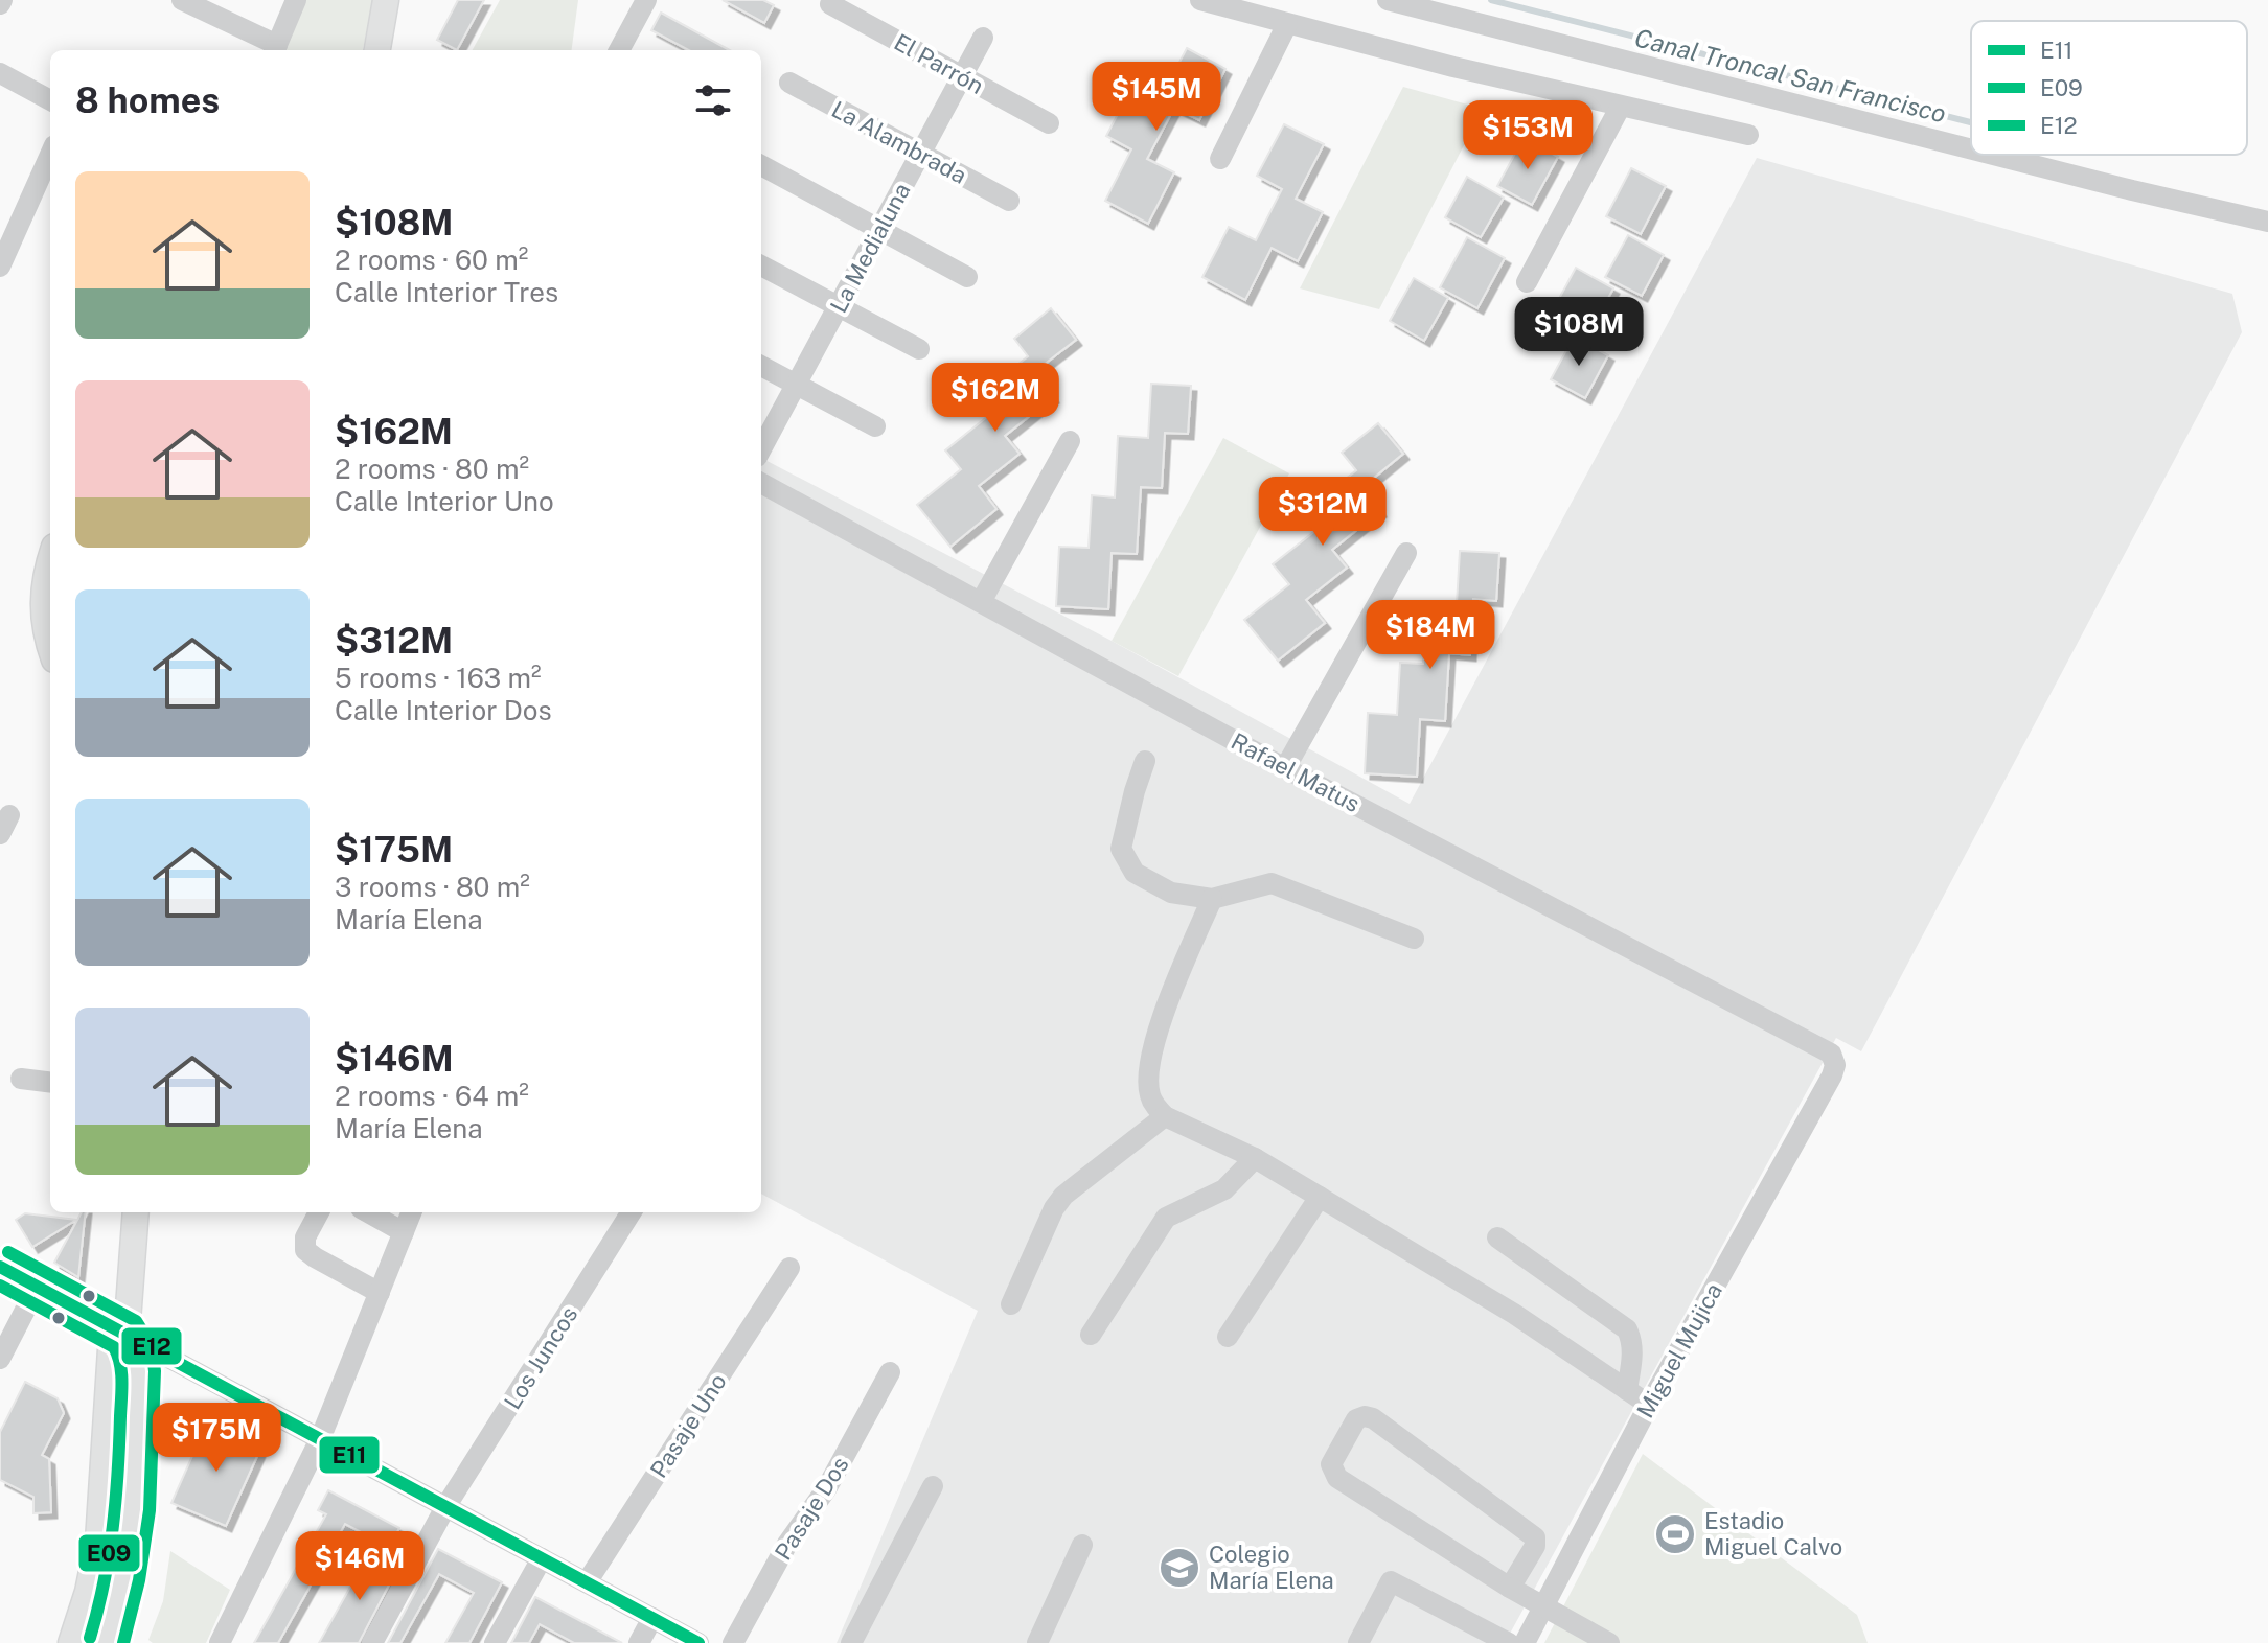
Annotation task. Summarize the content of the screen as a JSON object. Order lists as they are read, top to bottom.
{
  "streets": {
    "street": [
      "El Parrón",
      "La Alambrada",
      "La Medialuna",
      "Rafael Matus",
      "Miguel Mujica",
      "Los Juncos",
      "Pasaje Uno",
      "Pasaje Dos"
    ]
  },
  "crossings": [
    ["El Parrón", "La Medialuna"],
    ["La Alambrada", "La Medialuna"],
    ["Rafael Matus", "Miguel Mujica"]
  ],
  "water": ["Canal Troncal San Francisco"],
  "places": {
    "sports": ["Estadio Miguel Calvo"],
    "school or university": ["Colegio María Elena"]
  },
  "lines": ["transit line E12", "transit line E11", "transit line E09"],
  "legend": ["E11", "E09", "E12"],
  "page": {
    "heading": "8 homes",
    "price": [
      "$145M",
      "$153M",
      "$108M",
      "$162M",
      "$312M",
      "$184M",
      "$175M",
      "$146M"
    ],
    "list": [
      {
        "name": "$108M",
        "note": "2 rooms · 60 m² · Calle Interior Tres"
      },
      {
        "name": "$162M",
        "note": "2 rooms · 80 m² · Calle Interior Uno"
      },
      {
        "name": "$312M",
        "note": "5 rooms · 163 m² · Calle Interior Dos"
      },
      {
        "name": "$175M",
        "note": "3 rooms · 80 m² · María Elena"
      },
      {
        "name": "$146M",
        "note": "2 rooms · 64 m² · María Elena"
      }
    ]
  }
}
